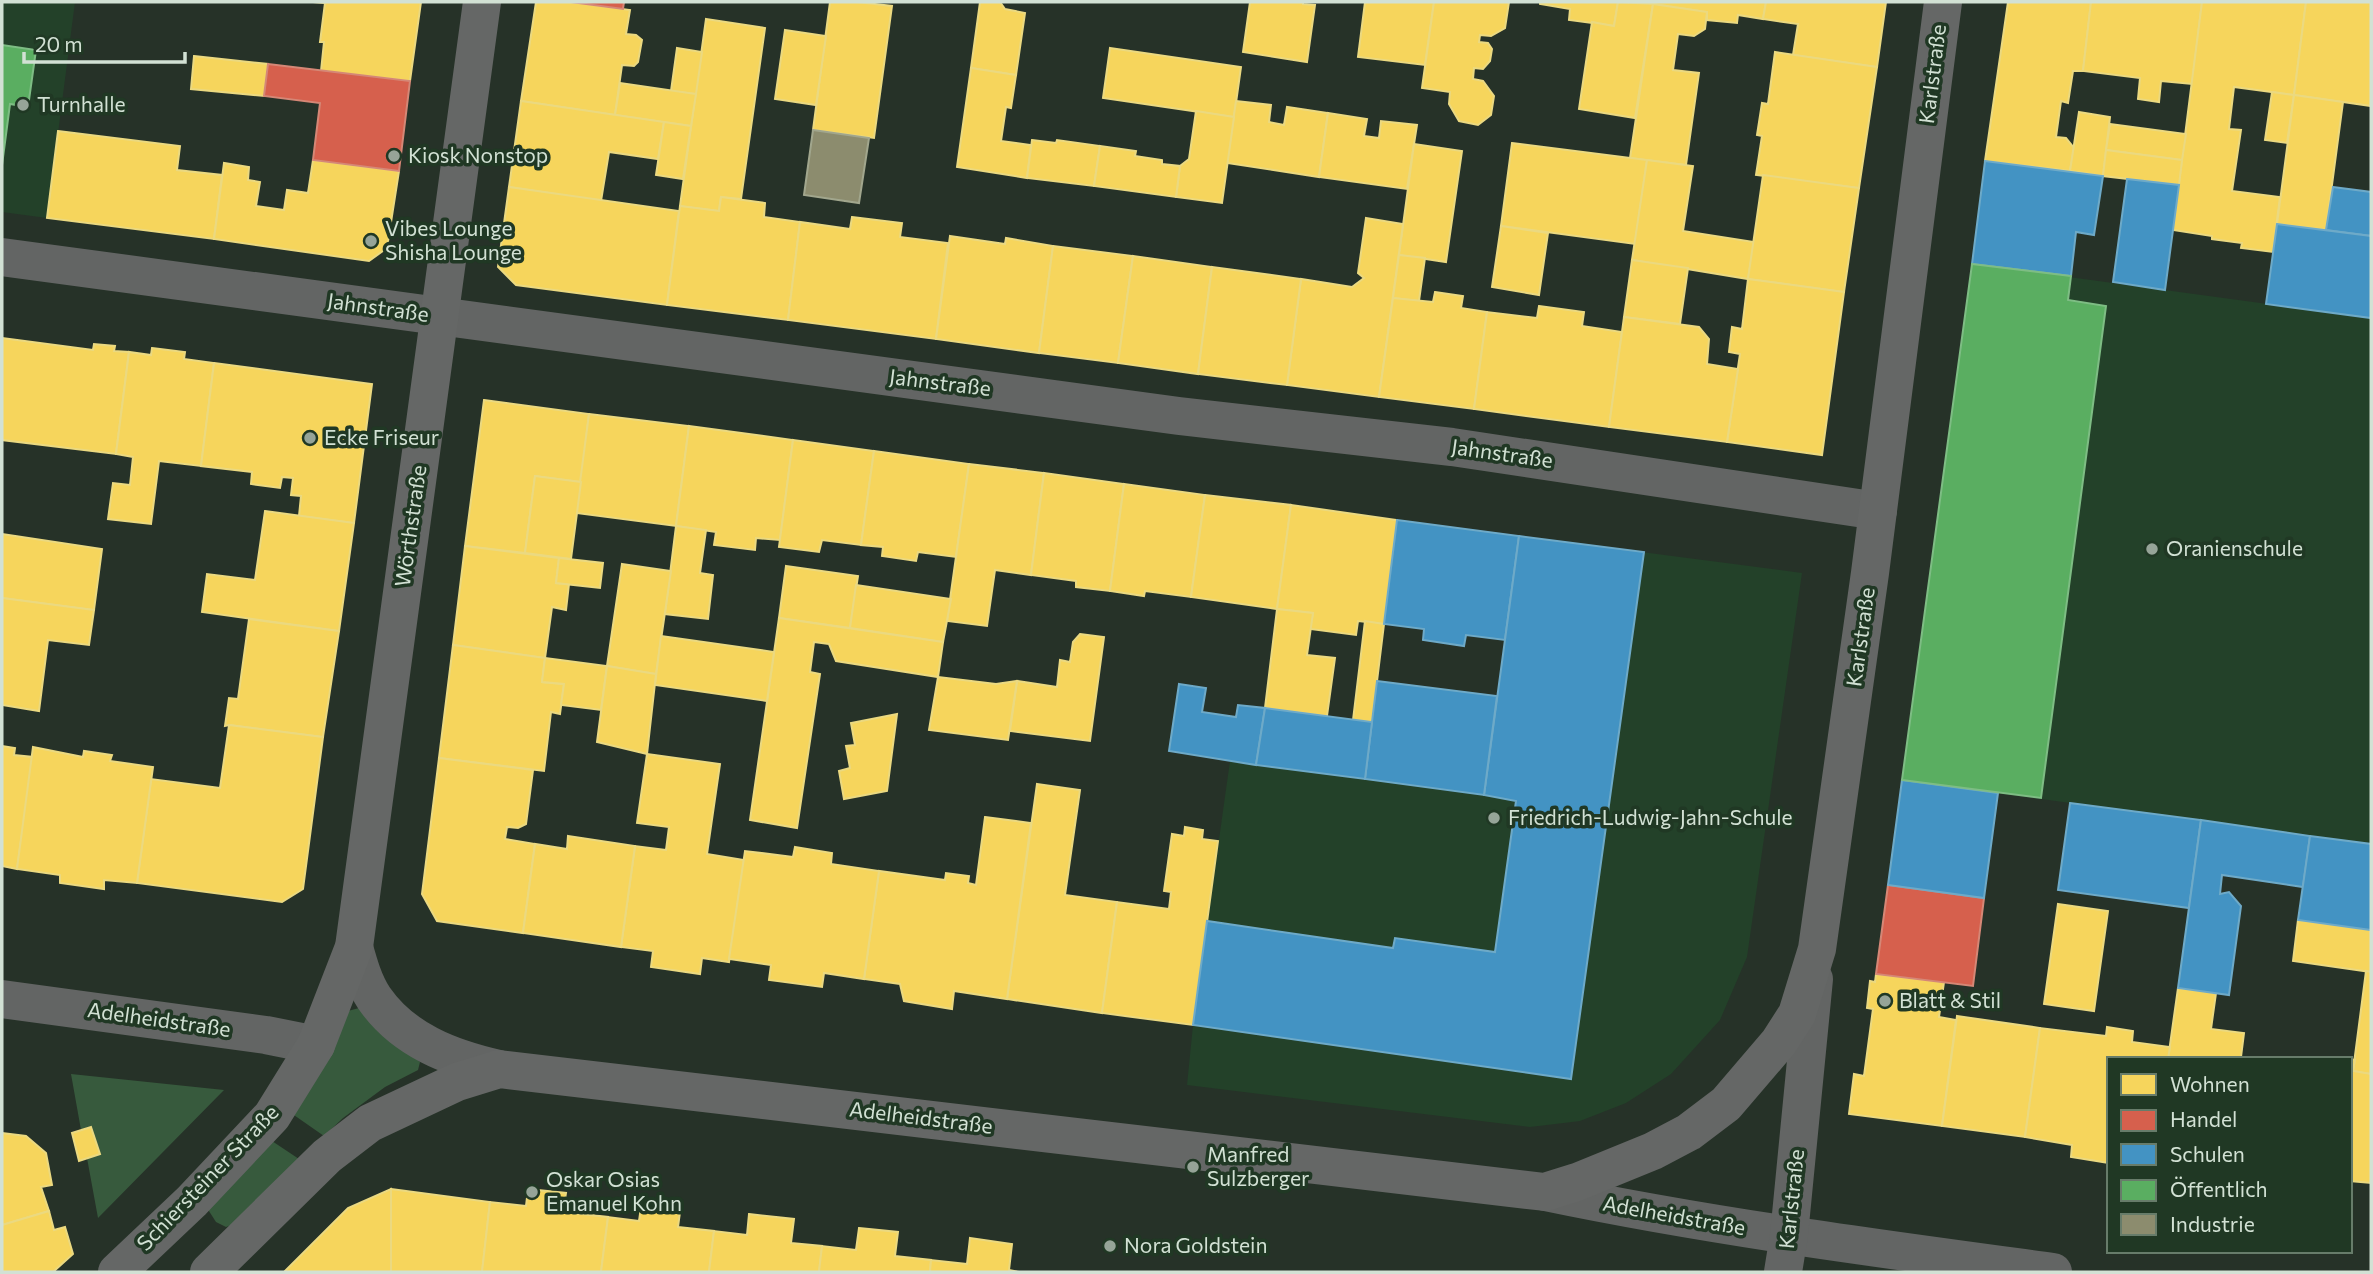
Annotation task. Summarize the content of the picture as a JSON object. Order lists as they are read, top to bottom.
{
  "streets": {
    "street": [
      "Karlstraße",
      "Jahnstraße",
      "Wörthstraße",
      "Adelheidstraße",
      "Schiersteiner Straße"
    ]
  },
  "crossings": [
    ["Karlstraße", "Jahnstraße"],
    ["Karlstraße", "Adelheidstraße"],
    ["Jahnstraße", "Wörthstraße"],
    ["Wörthstraße", "Adelheidstraße"],
    ["Wörthstraße", "Schiersteiner Straße"],
    ["Adelheidstraße", "Schiersteiner Straße"]
  ],
  "places": [
    "Turnhalle",
    "Kiosk Nonstop",
    "Vibes Lounge Shisha Lounge",
    "Ecke Friseur",
    "Oranienschule",
    "Friedrich-Ludwig-Jahn-Schule",
    "Blatt & Stil",
    "Manfred Sulzberger",
    "Oskar Osias Emanuel Kohn",
    "Nora Goldstein"
  ],
  "legend": [
    "Wohnen",
    "Handel",
    "Schulen",
    "Öffentlich",
    "Industrie"
  ],
  "scale_bar": "20 m"
}
